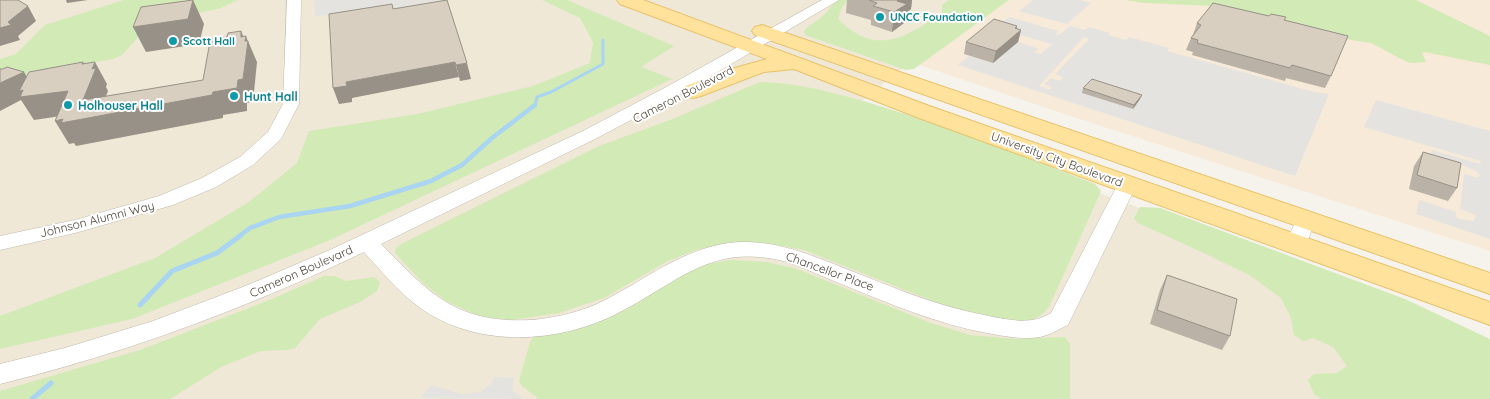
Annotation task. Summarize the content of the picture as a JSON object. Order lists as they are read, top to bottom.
{
  "streets": {
    "main road": ["University City Boulevard"],
    "street": ["Cameron Boulevard", "Johnson Alumni Way", "Chancellor Place"]
  },
  "crossings": [
    ["Cameron Boulevard", "University City Boulevard"],
    ["Cameron Boulevard", "Chancellor Place"],
    ["University City Boulevard", "Chancellor Place"]
  ],
  "places": [
    "UNCC Foundation",
    "Scott Hall",
    "Hunt Hall",
    "Holhouser Hall"
  ]
}
